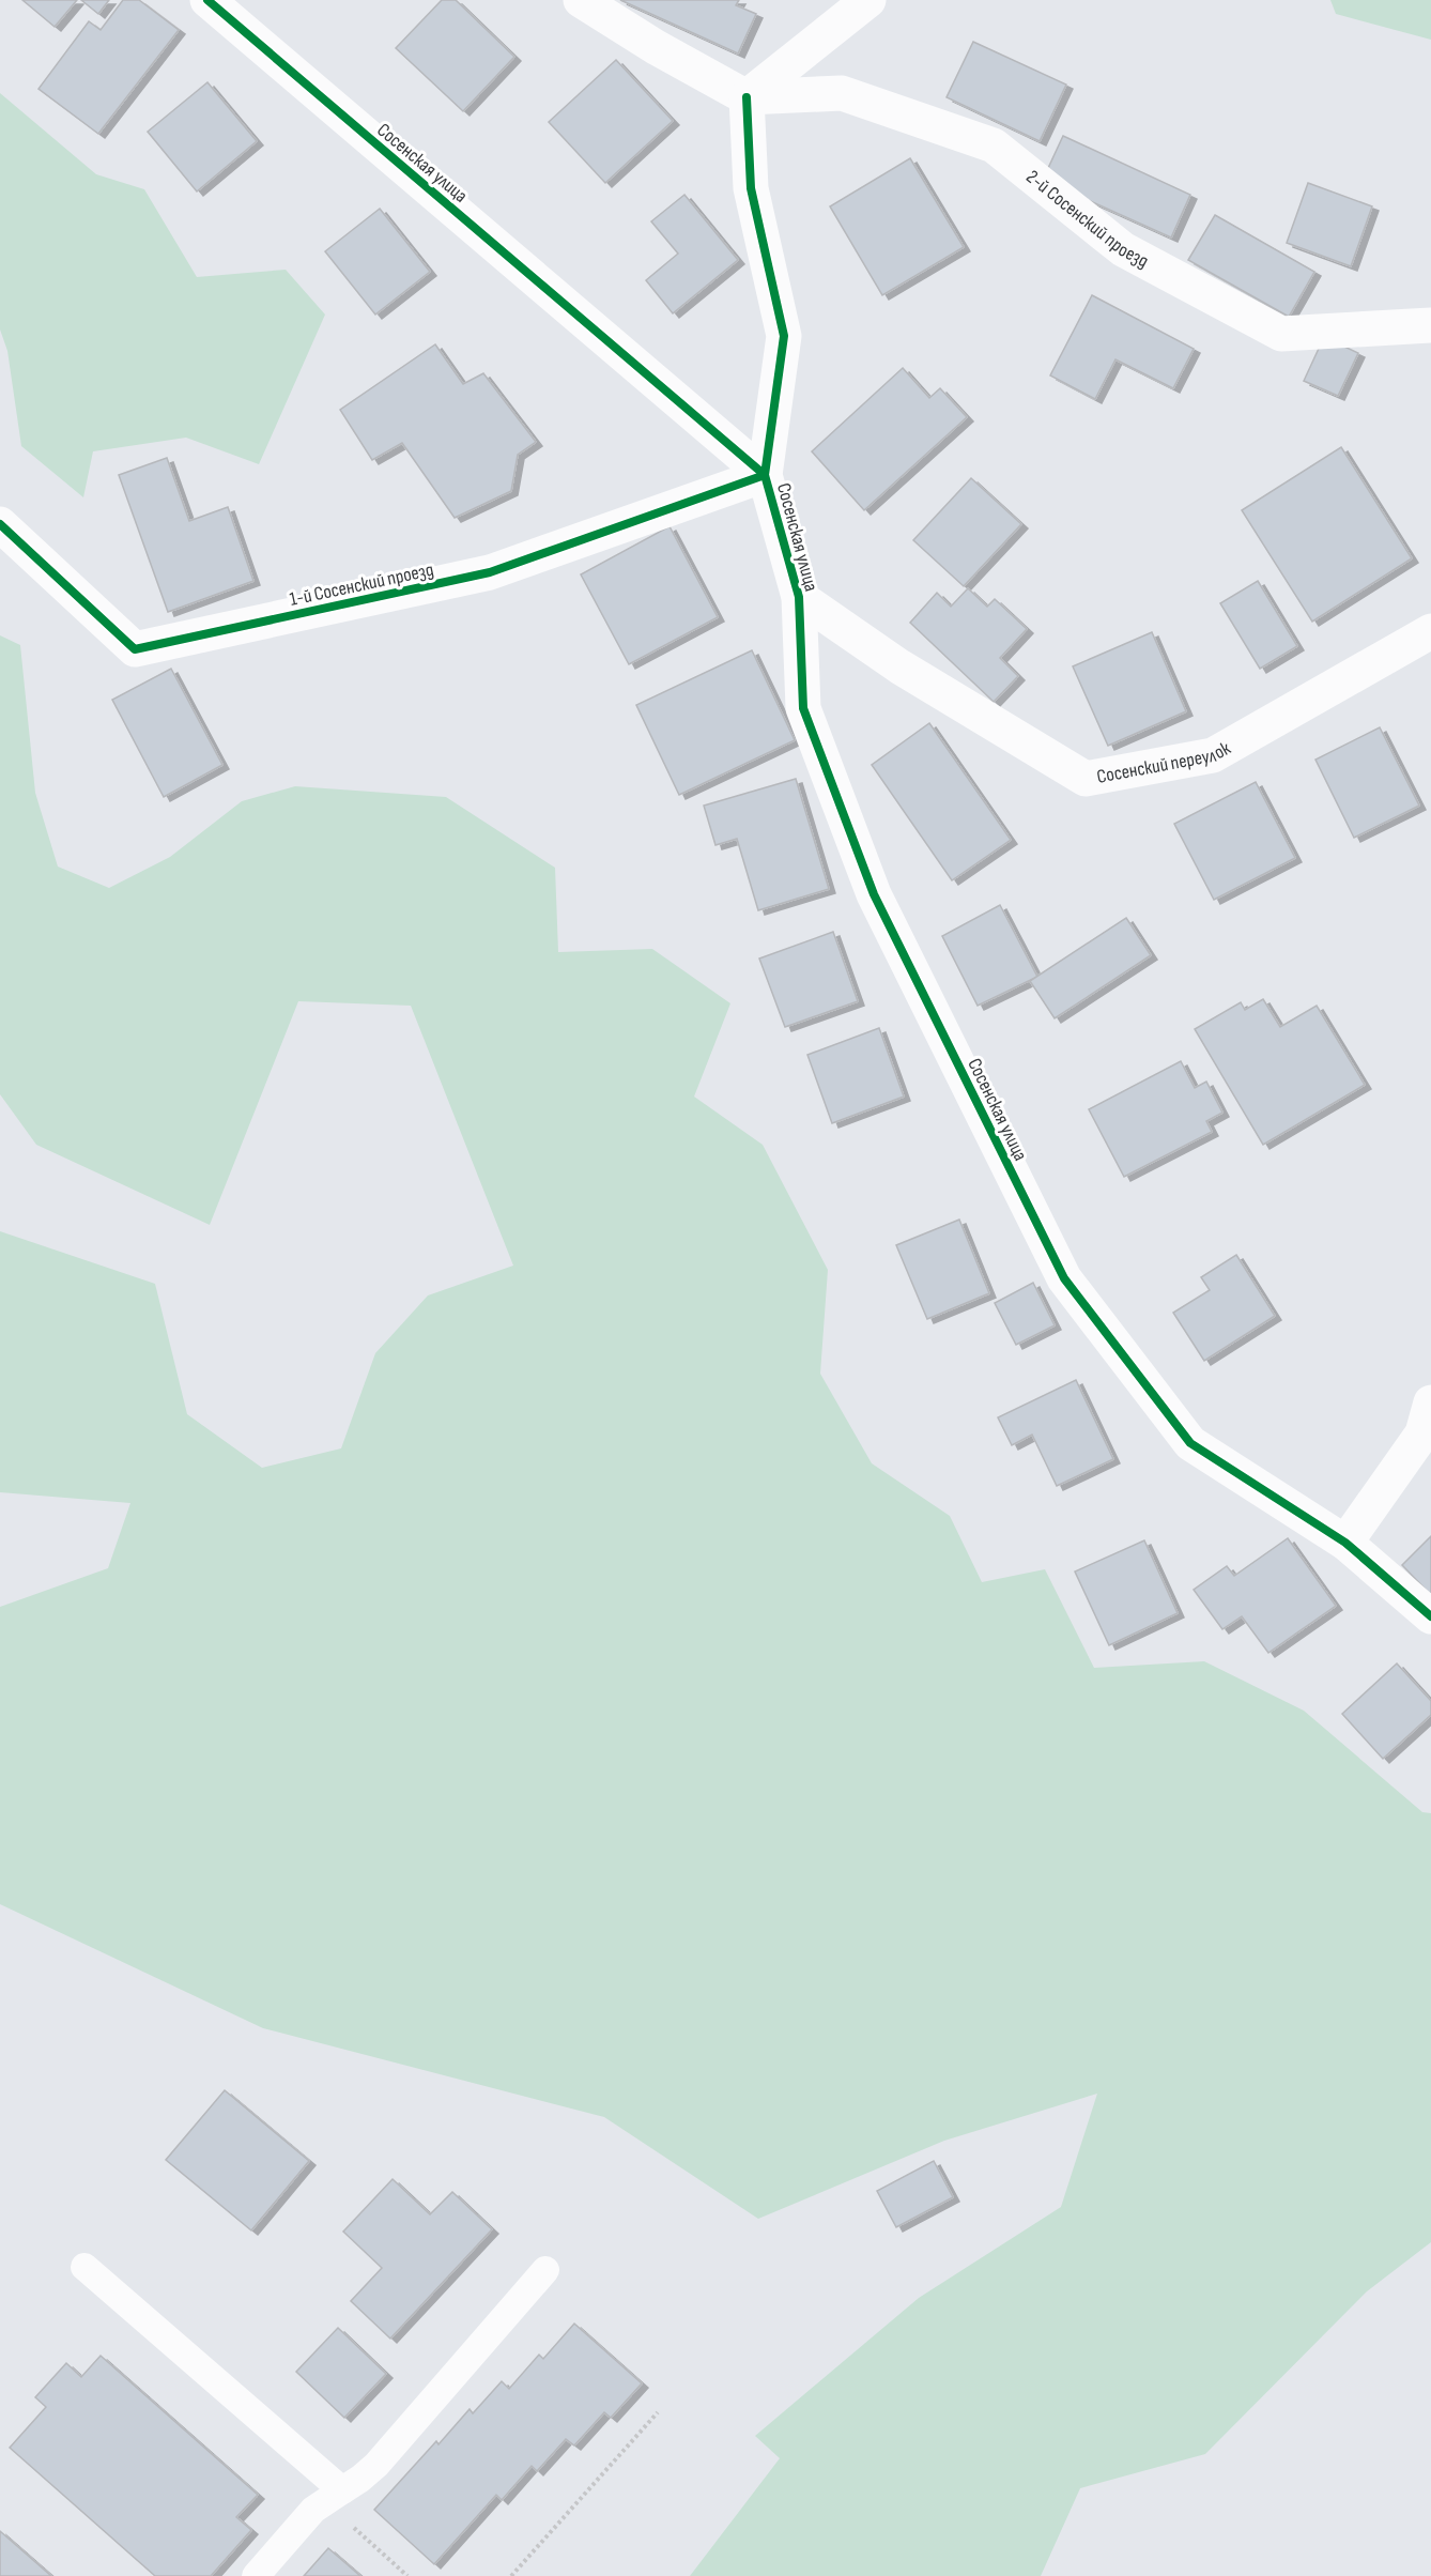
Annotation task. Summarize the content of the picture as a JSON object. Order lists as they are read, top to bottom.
{
  "streets": {
    "street": [
      "Сосенская улица",
      "2-й Сосенский проезд",
      "1-й Сосенский проезд",
      "Сосенский переулок"
    ]
  },
  "crossings": [
    ["Сосенская улица", "2-й Сосенский проезд"],
    ["Сосенская улица", "1-й Сосенский проезд"],
    ["Сосенская улица", "Сосенский переулок"]
  ]
}
